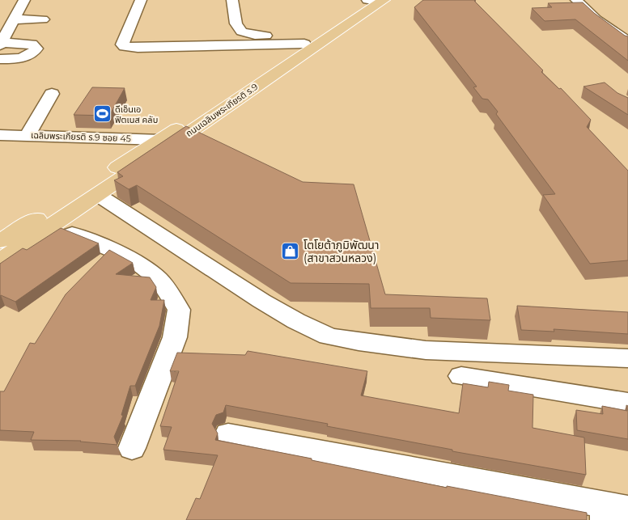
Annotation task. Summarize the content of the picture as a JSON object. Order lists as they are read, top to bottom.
{
  "streets": {
    "main road": ["ถนนเฉลิมพระเกียรติ ร.9"],
    "street": ["เฉลิมพระเกียรติ ร.9 ซอย 45"]
  },
  "crossings": [
    ["ถนนเฉลิมพระเกียรติ ร.9", "เฉลิมพระเกียรติ ร.9 ซอย 45"]
  ],
  "places": {
    "sports": ["ดีเอ็นเอ ฟิตเนส คลับ"],
    "shop": ["โตโยต้าภูมิพัฒนา (สาขาสวนหลวง)"]
  }
}
